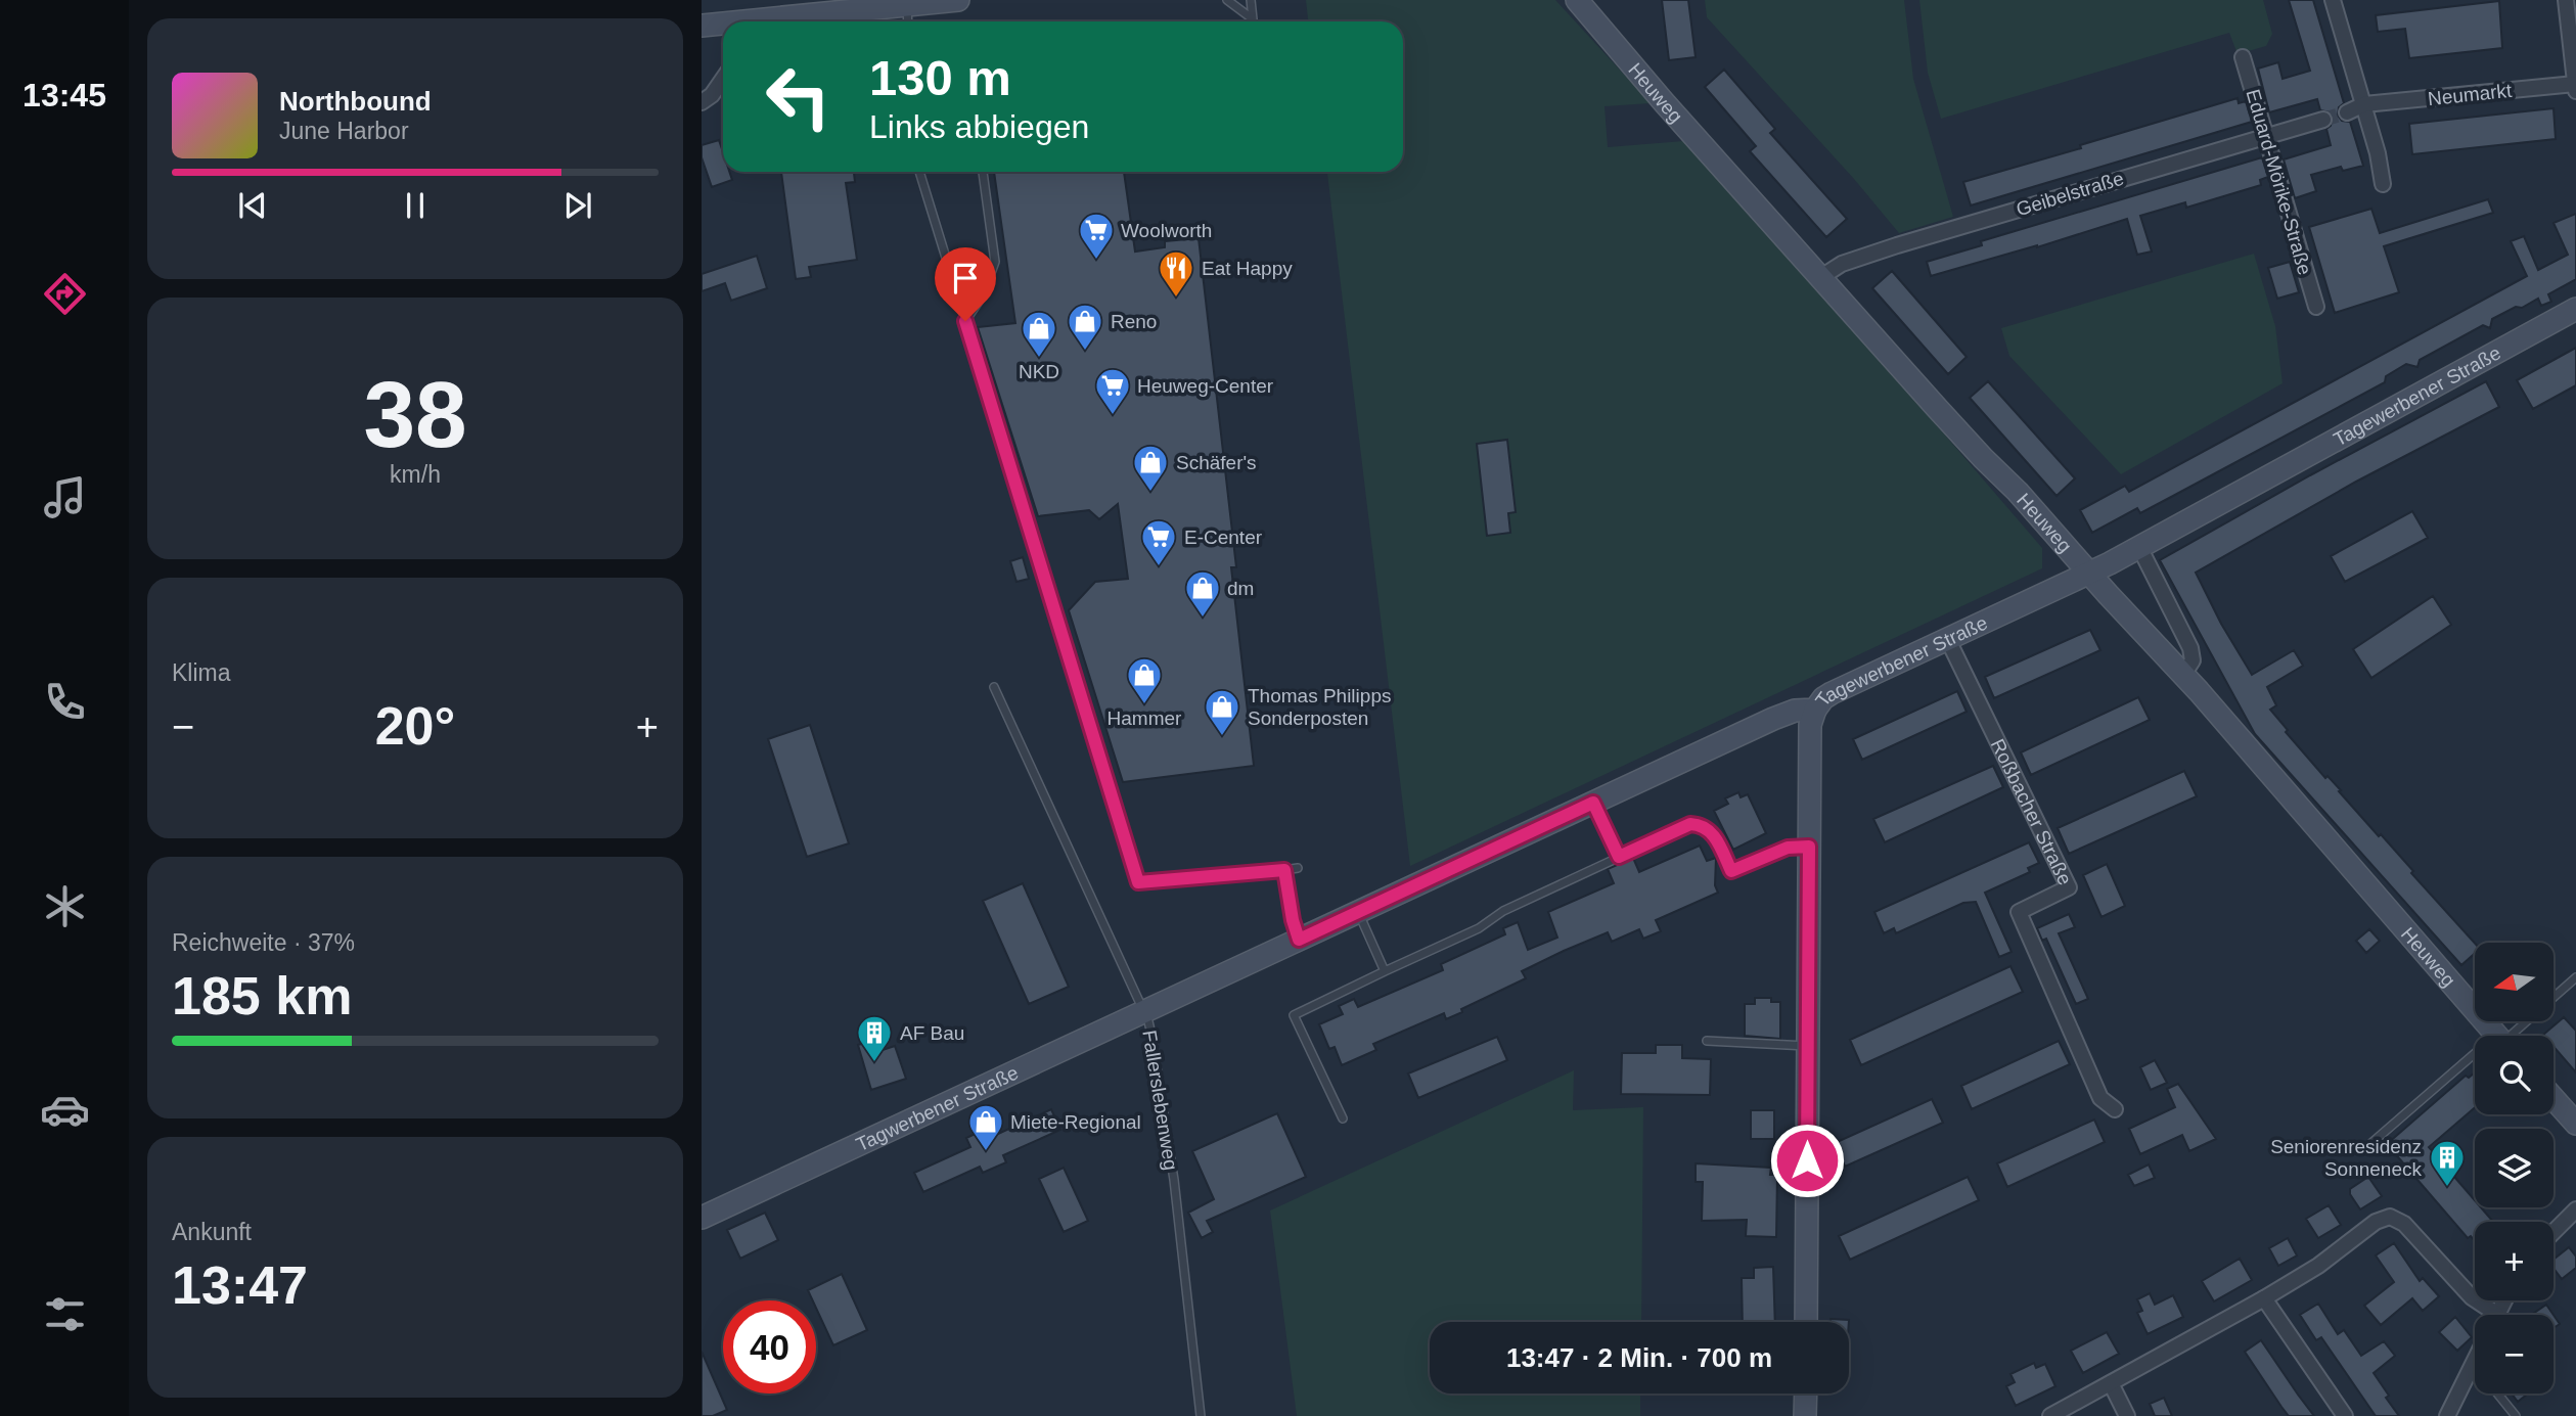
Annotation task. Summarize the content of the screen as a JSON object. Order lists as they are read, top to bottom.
{
  "streets": {
    "street": [
      "Heuweg",
      "Neumarkt",
      "Eduard-Mörike-Straße",
      "Geibelstraße",
      "Tagewerbener Straße",
      "Roßbacher Straße",
      "Tagwerbener Straße"
    ],
    "lane": ["Fallerslebenweg"]
  },
  "crossings": [
    ["Heuweg", "Geibelstraße"],
    ["Heuweg", "Tagewerbener Straße"],
    ["Eduard-Mörike-Straße", "Geibelstraße"],
    ["Tagewerbener Straße", "Roßbacher Straße"],
    ["Tagewerbener Straße", "Tagwerbener Straße"],
    ["Fallerslebenweg", "Tagwerbener Straße"]
  ],
  "places": {
    "supermarket": ["Woolworth", "Heuweg-Center", "E-Center"],
    "restaurant": ["Eat Happy"],
    "shop": [
      "Reno",
      "NKD",
      "Schäfer's",
      "dm",
      "Hammer",
      "Thomas Philipps Sonderposten",
      "Miete-Regional"
    ],
    "building": ["AF Bau", "Seniorenresidenz Sonneneck"]
  },
  "north": "left",
  "page": {
    "tabs": "13:45",
    "turn": ["130 m", "Links abbiegen"],
    "song": ["Northbound", "June Harbor"],
    "tile": [
      ["38", "km/h"],
      "Klima",
      ["Reichweite · 37%", "185 km"],
      ["Ankunft", "13:47"]
    ],
    "heat": ["−", "20°", "+"],
    "map_buttons": ["+", "−"],
    "limit": "40",
    "trip": "13:47 · 2 Min. · 700 m"
  }
}
